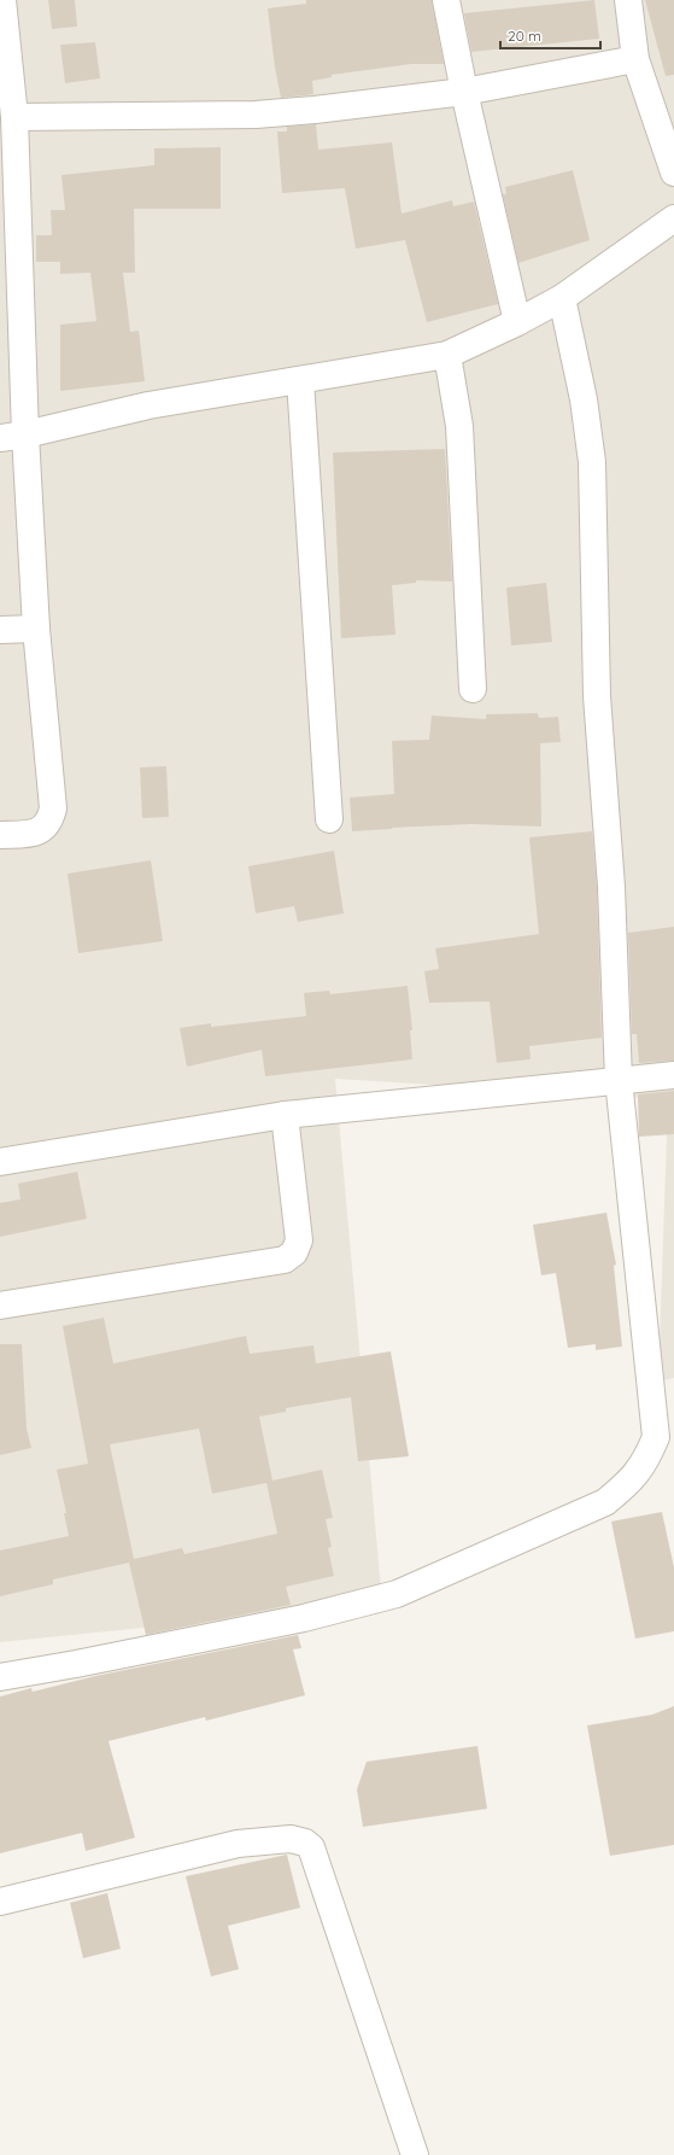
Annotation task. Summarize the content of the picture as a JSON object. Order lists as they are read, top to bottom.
{
  "scale_bar": "20 m"
}
